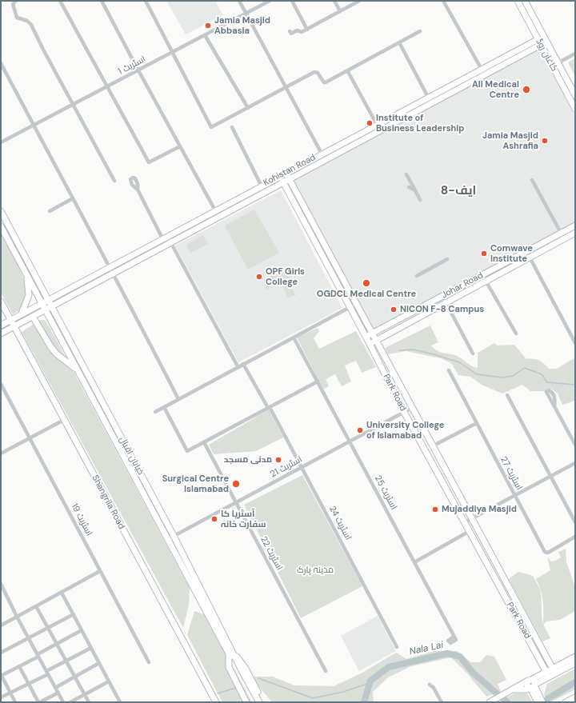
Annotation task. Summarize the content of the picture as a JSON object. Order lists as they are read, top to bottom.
{
  "streets": {
    "street": [
      "کاغان روڈ",
      "اسٹریٹ 1",
      "Kohistan Road",
      "Johar Road",
      "Park Road",
      "خیابان اقبال",
      "اسٹریٹ 21",
      "اسٹریٹ 27",
      "اسٹریٹ 25",
      "Shangrila Road",
      "اسٹریٹ 19",
      "اسٹریٹ 24",
      "اسٹریٹ 22"
    ]
  },
  "crossings": [
    ["کاغان روڈ", "Kohistan Road"],
    ["Kohistan Road", "Park Road"],
    ["Kohistan Road", "خیابان اقبال"],
    ["Kohistan Road", "Shangrila Road"],
    ["Johar Road", "Park Road"],
    ["Park Road", "اسٹریٹ 21"],
    ["خیابان اقبال", "اسٹریٹ 21"],
    ["اسٹریٹ 21", "اسٹریٹ 25"],
    ["اسٹریٹ 21", "اسٹریٹ 24"],
    ["اسٹریٹ 21", "اسٹریٹ 22"]
  ],
  "districts": ["ایف-8"],
  "water": ["Nala Lai"],
  "parks": ["مدینہ پارک"],
  "places": [
    "Jamia Masjid Abbasia",
    "Ali Medical Centre",
    "Institute of Business Leadership",
    "Jamia Masjid Ashrafia",
    "Comwave Institute",
    "OPF Girls College",
    "OGDCL Medical Centre",
    "NICON F-8 Campus",
    "University College of Islamabad",
    "مدنی مسجد",
    "Surgical Centre Islamabad",
    "Mujaddiya Masjid",
    "آسٹریا کا سفارت خانہ"
  ]
}
